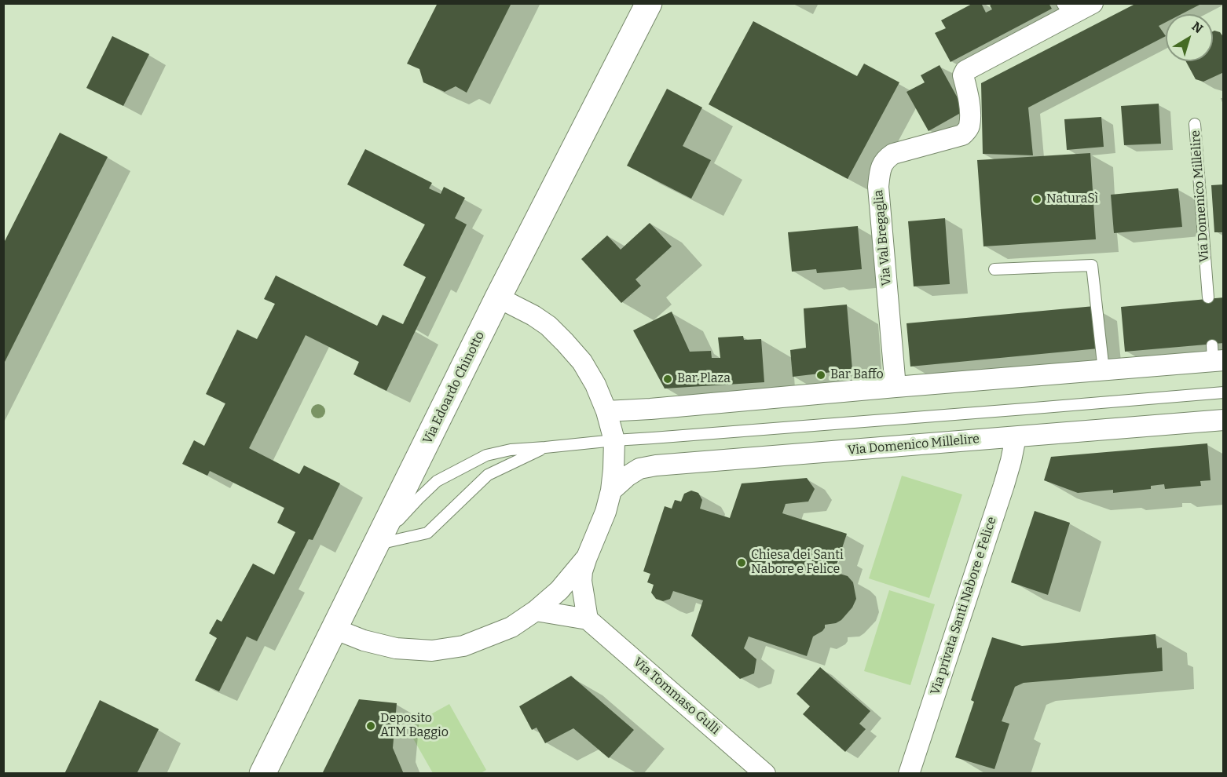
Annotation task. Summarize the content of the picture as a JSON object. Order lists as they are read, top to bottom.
{
  "streets": {
    "street": [
      "Via Domenico Millelire",
      "Via Val Bregaglia",
      "Via Edoardo Chinotto",
      "Via privata Santi Nabore e Felice",
      "Via Tommaso Gulli"
    ]
  },
  "crossings": [
    ["Via Domenico Millelire", "Via Edoardo Chinotto"],
    ["Via Domenico Millelire", "Via privata Santi Nabore e Felice"]
  ],
  "places": [
    "NaturaSì",
    "Bar Baffo",
    "Bar Plaza",
    "Chiesa dei Santi Nabore e Felice",
    "Deposito ATM Baggio"
  ],
  "north": "top right"
}
